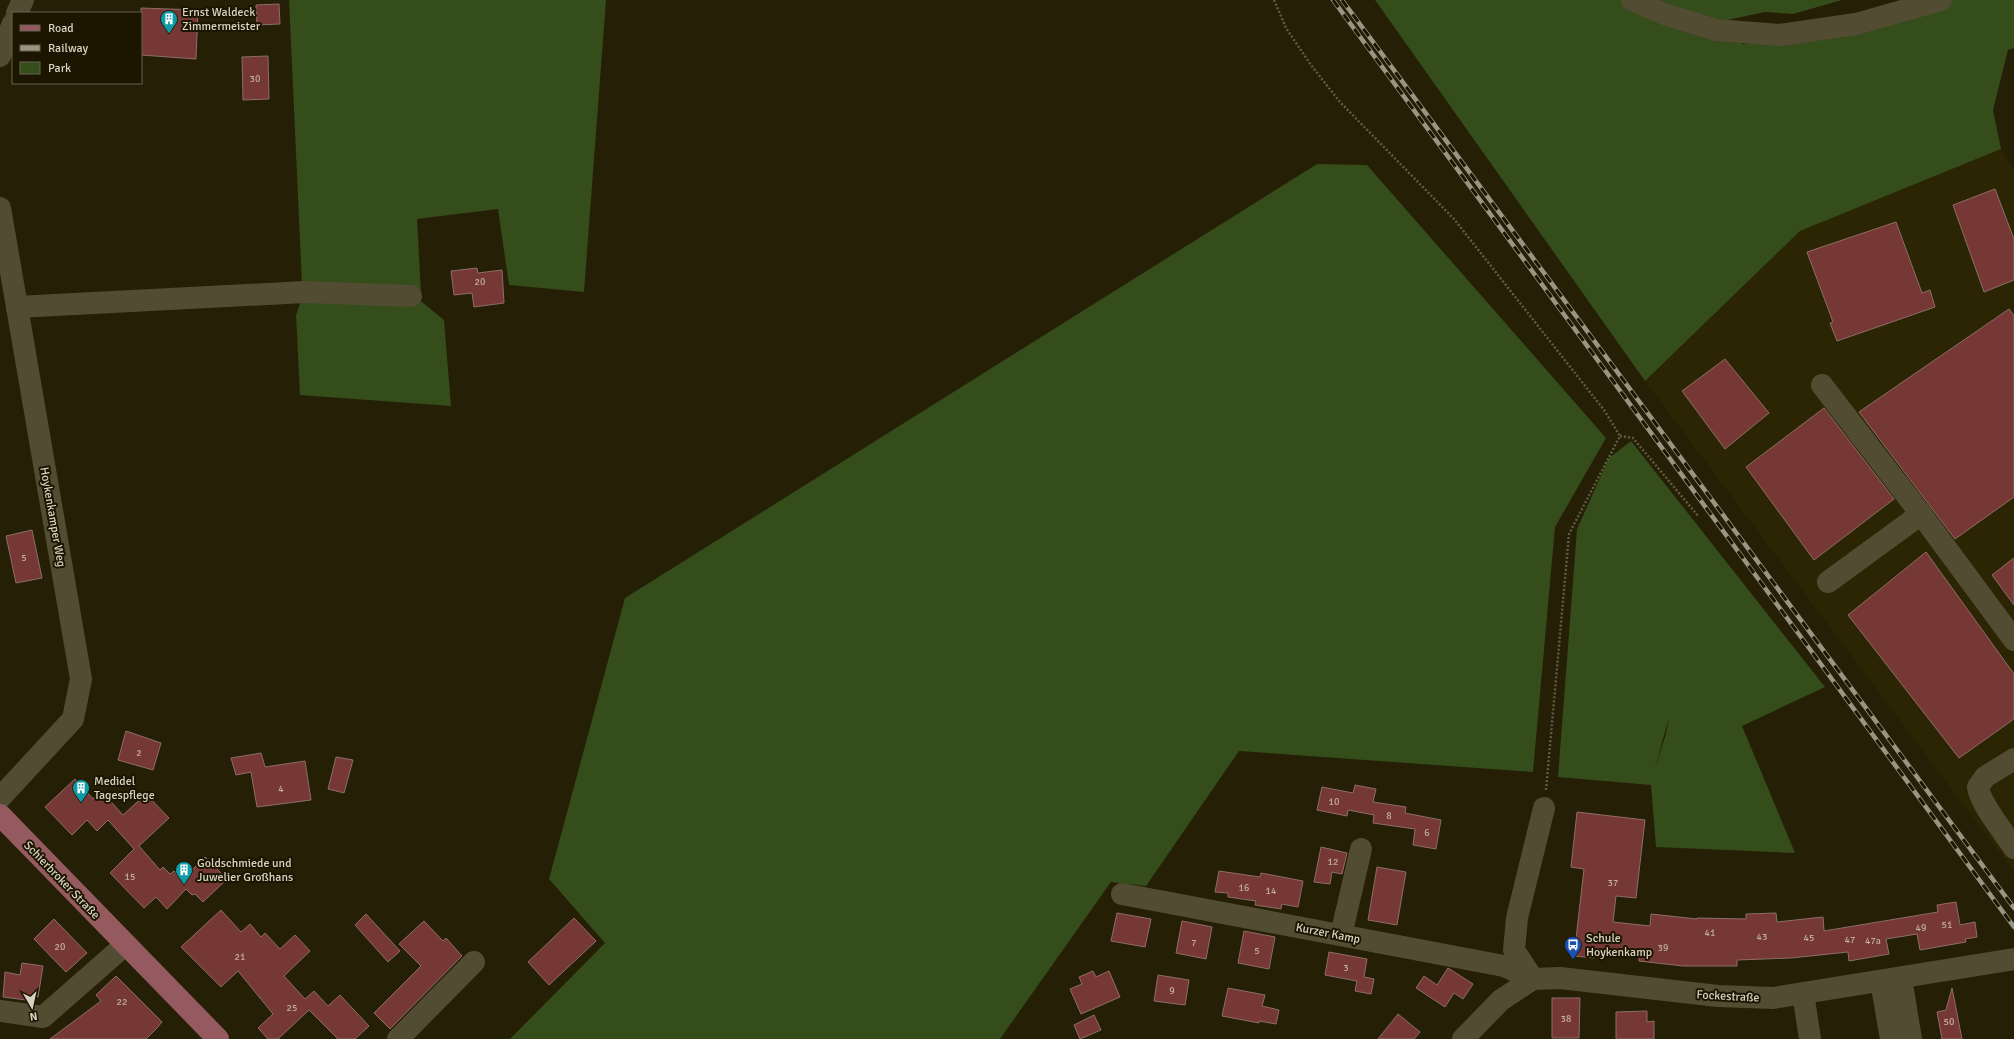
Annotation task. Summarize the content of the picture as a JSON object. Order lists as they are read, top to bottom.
{
  "streets": {
    "main road": ["Schierbroker Straße"],
    "street": ["Hoykenkamper Weg", "Kurzer Kamp", "Fockestraße"]
  },
  "crossings": [
    ["Kurzer Kamp", "Fockestraße"]
  ],
  "places": {
    "building": ["Ernst Waldeck Zimmermeister", "Medidel Tagespflege", "Goldschmiede und Juwelier Großhans"],
    "bus stop": ["Schule Hoykenkamp"]
  },
  "house_numbers": [
    "30",
    "20",
    "5",
    "2",
    "4",
    "10",
    "8",
    "6",
    "12",
    "15",
    "37",
    "16",
    "14",
    "51",
    "49",
    "41",
    "43",
    "45",
    "47",
    "47a",
    "7",
    "20",
    "39",
    "5",
    "21",
    "3",
    "9",
    "22",
    "25",
    "38",
    "50"
  ],
  "legend": ["Road", "Railway", "Park"],
  "north": "bottom"
}
